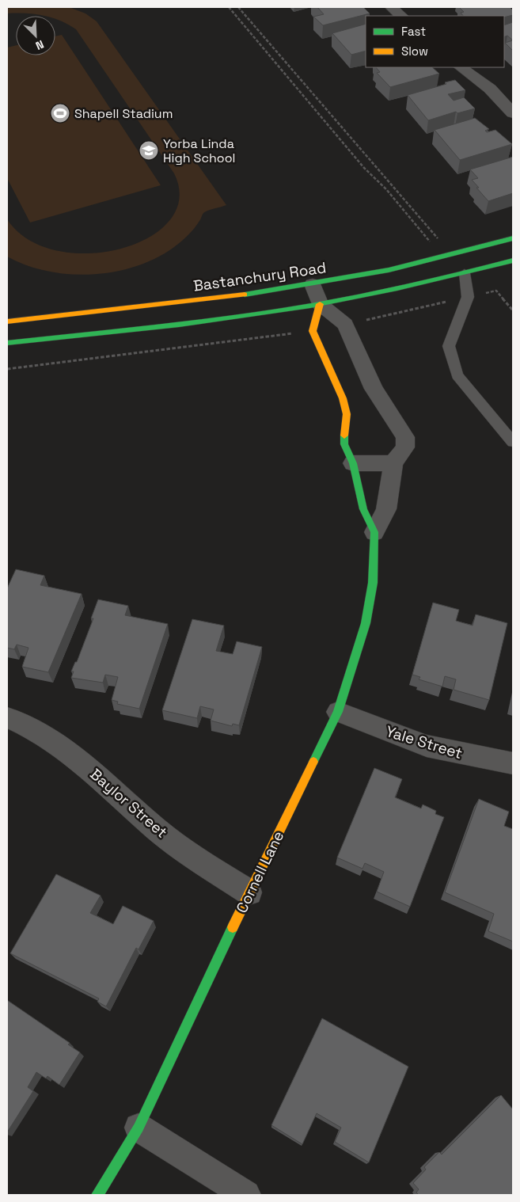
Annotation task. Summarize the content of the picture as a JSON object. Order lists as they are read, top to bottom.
{
  "streets": {
    "main road": ["Bastanchury Road", "Cornell Lane"],
    "street": ["Yale Street", "Baylor Street"]
  },
  "crossings": [
    ["Yale Street", "Cornell Lane"],
    ["Baylor Street", "Cornell Lane"]
  ],
  "places": {
    "sports": ["Shapell Stadium"],
    "school or university": ["Yorba Linda High School"]
  },
  "legend": ["Fast", "Slow"],
  "north": "bottom right"
}
